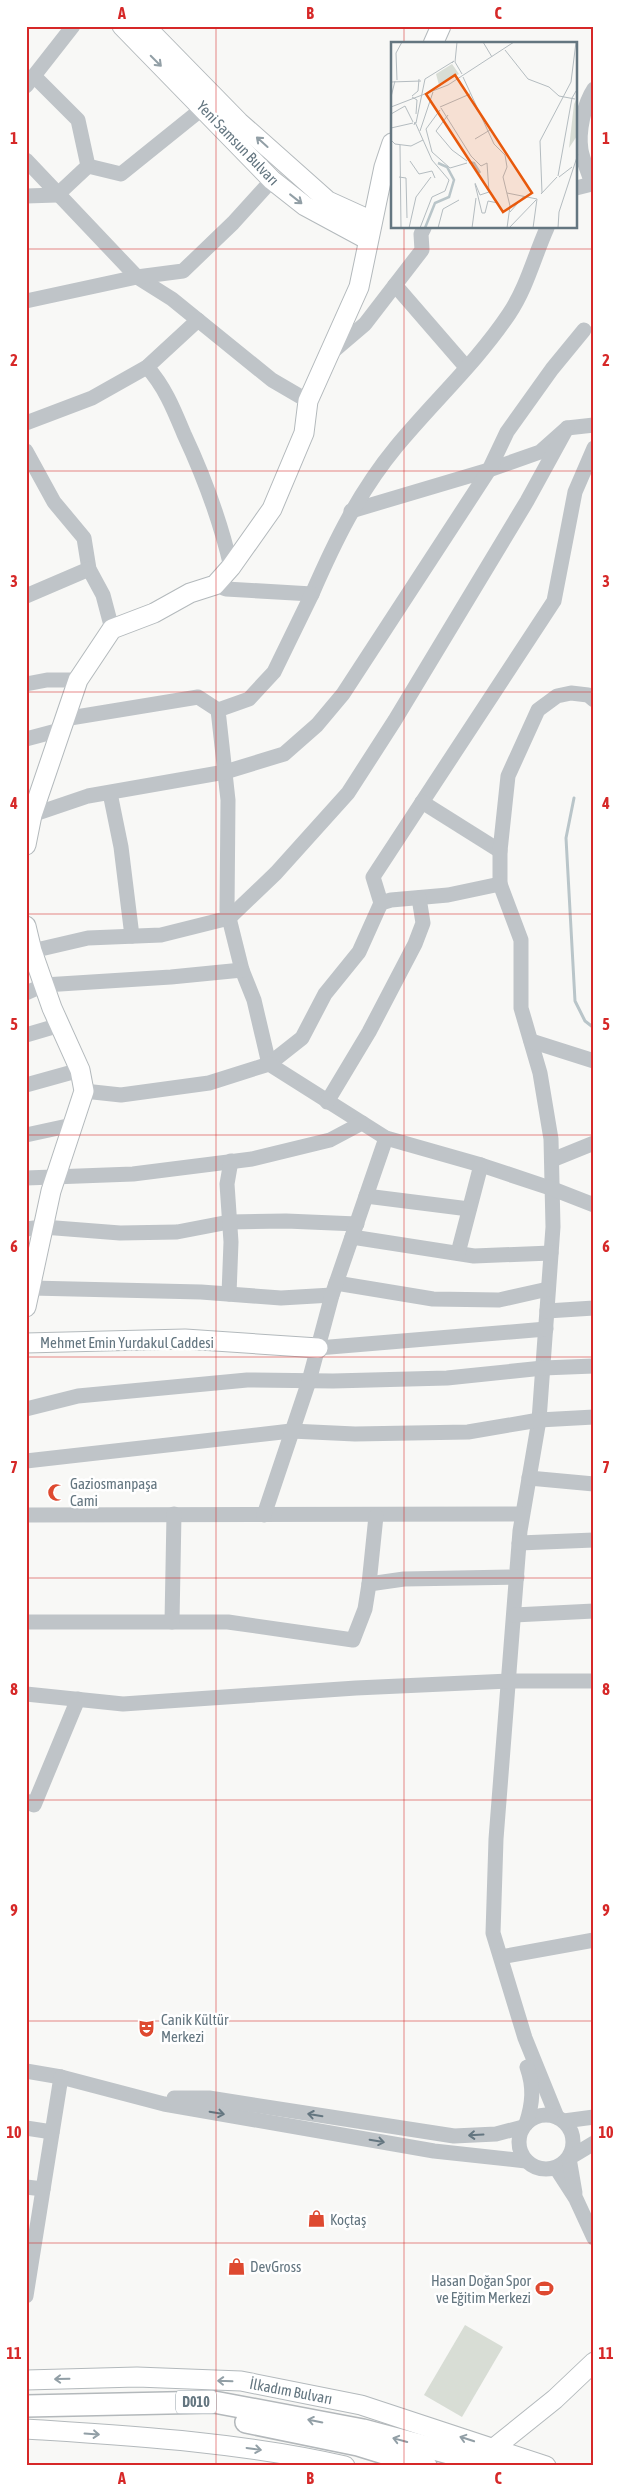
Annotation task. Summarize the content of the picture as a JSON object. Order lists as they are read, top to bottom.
{
  "streets": {
    "highway": ["İlkadım Bulvarı", "D010"],
    "main road": ["Yeni Samsun Bulvarı", "Mehmet Emin Yurdakul Caddesi"]
  },
  "places": {
    "mosque": ["Gaziosmanpaşa Cami"],
    "theatre": ["Canik Kültür Merkezi"],
    "shop": ["Koçtaş", "DevGross"],
    "sports": ["Hasan Doğan Spor ve Eğitim Merkezi"]
  },
  "grid": {
    "columns": ["A", "B", "C"],
    "rows": [
      "1",
      "2",
      "3",
      "4",
      "5",
      "6",
      "7",
      "8",
      "9",
      "10",
      "11"
    ]
  }
}
